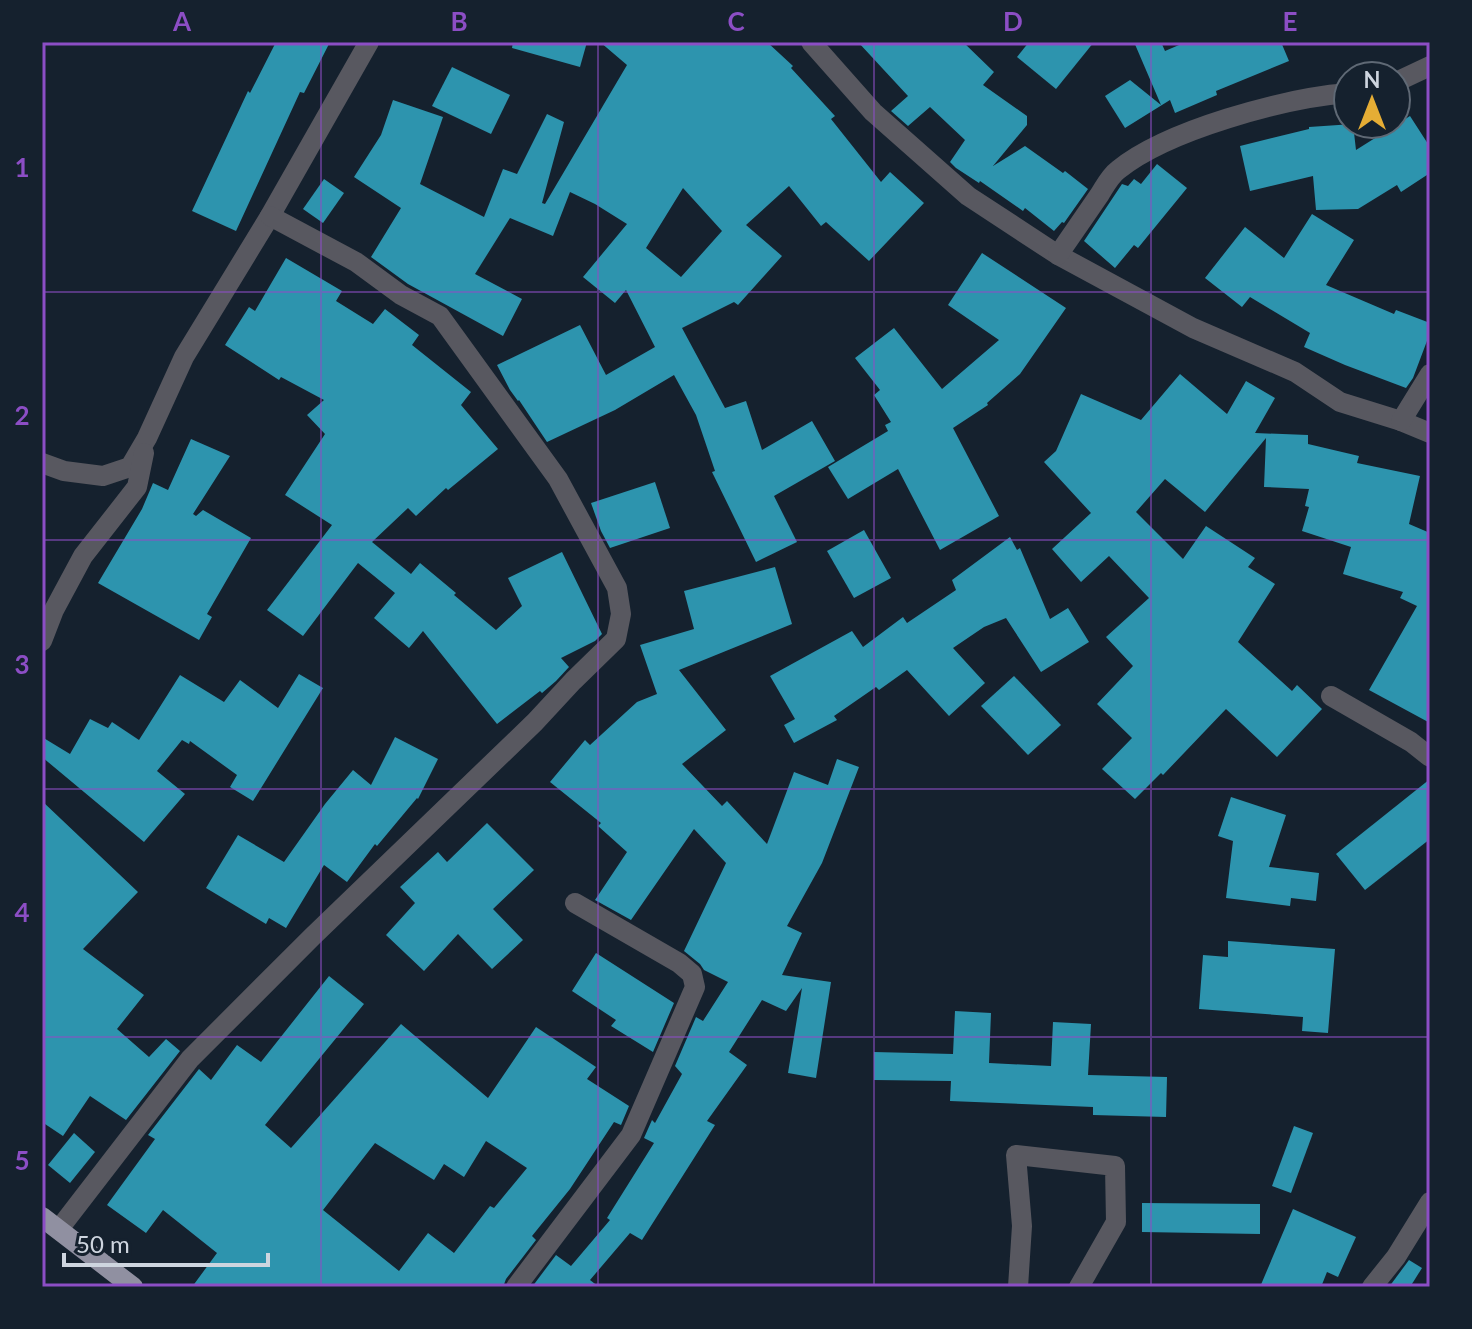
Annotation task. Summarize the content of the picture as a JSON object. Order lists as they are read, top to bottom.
{
  "scale_bar": "50 m",
  "north": "top",
  "grid": {
    "columns": [
      "A",
      "B",
      "C",
      "D",
      "E"
    ],
    "rows": [
      "1",
      "2",
      "3",
      "4",
      "5"
    ]
  }
}
